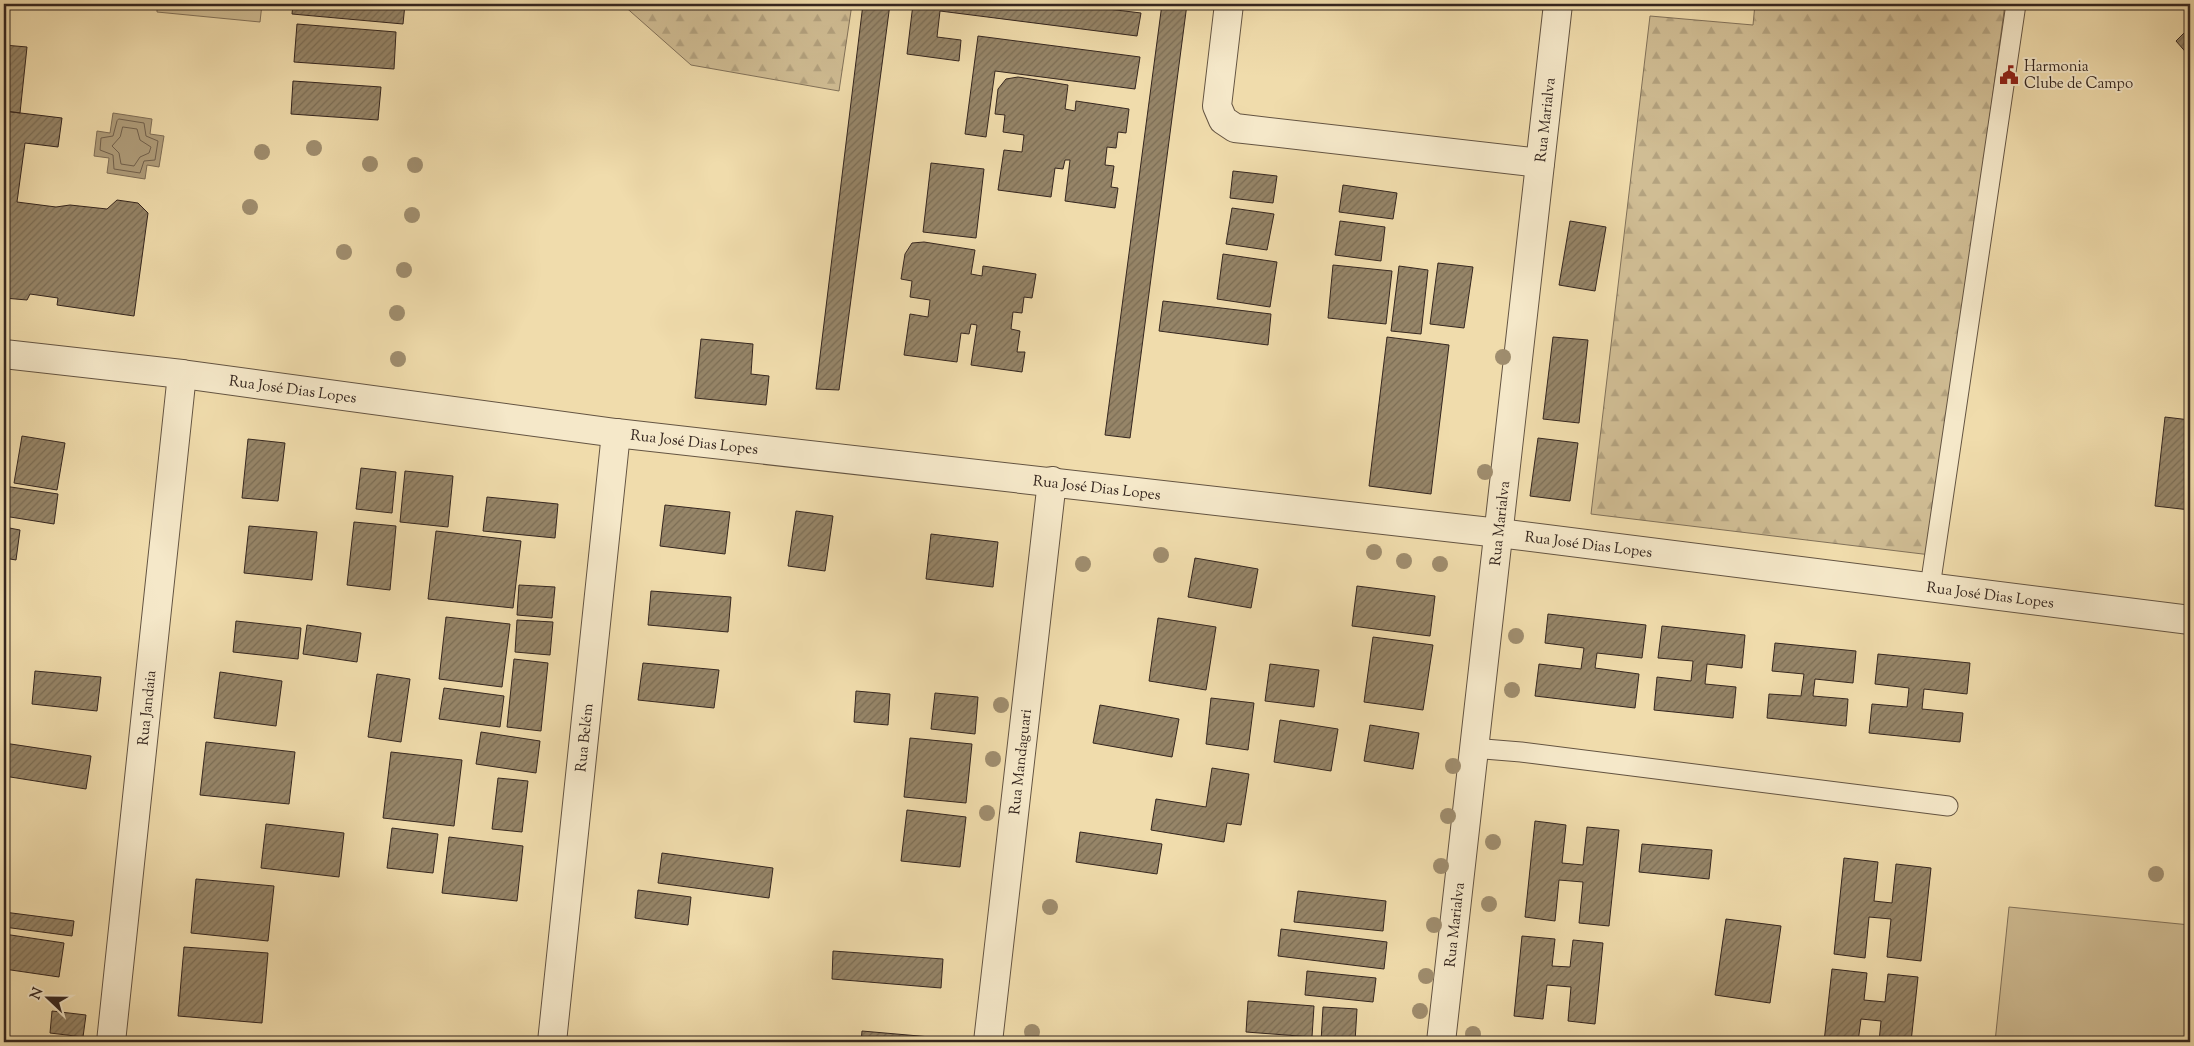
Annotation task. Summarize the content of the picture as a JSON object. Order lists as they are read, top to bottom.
{
  "streets": {
    "street": [
      "Rua Marialva",
      "Rua José Dias Lopes",
      "Rua Jandaia",
      "Rua Belém",
      "Rua Mandaguari"
    ]
  },
  "crossings": [
    ["Rua Marialva", "Rua José Dias Lopes"],
    ["Rua José Dias Lopes", "Rua Jandaia"],
    ["Rua José Dias Lopes", "Rua Belém"],
    ["Rua José Dias Lopes", "Rua Mandaguari"]
  ],
  "places": {
    "public building": ["Harmonia Clube de Campo"]
  },
  "north": "left"
}
